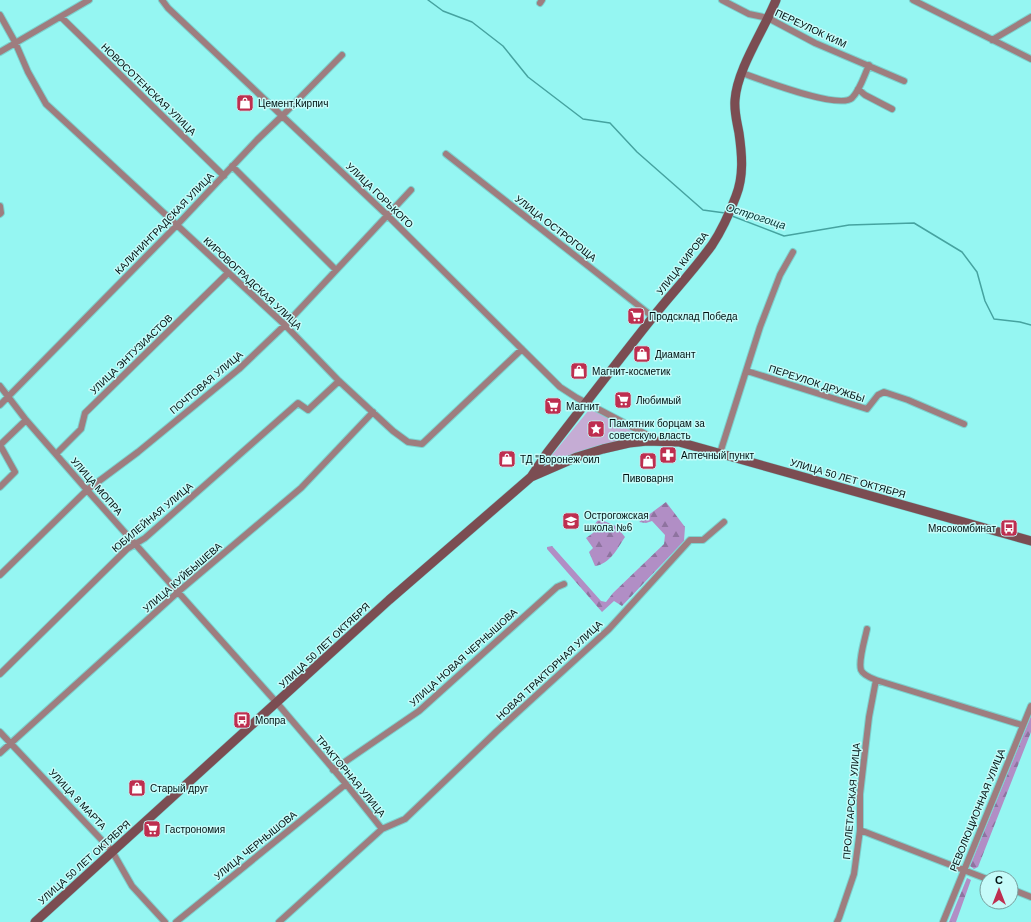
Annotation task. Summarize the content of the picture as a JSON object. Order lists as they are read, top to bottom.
{
  "streets": {
    "main road": ["УЛИЦА КИРОВА", "УЛИЦА 50 ЛЕТ ОКТЯБРЯ"],
    "street": [
      "ПЕРЕУЛОК КИМ",
      "НОВОСОТЕНСКАЯ УЛИЦА",
      "УЛИЦА ГОРЬКОГО",
      "КАЛИНИНГРАДСКАЯ УЛИЦА",
      "УЛИЦА ОСТРОГОЩА",
      "КИРОВОГРАДСКАЯ УЛИЦА",
      "УЛИЦА ЭНТУЗИАСТОВ",
      "ПОЧТОВАЯ УЛИЦА",
      "ПЕРЕУЛОК ДРУЖБЫ",
      "УЛИЦА МОПРА",
      "ЮБИЛЕЙНАЯ УЛИЦА",
      "УЛИЦА КУЙБЫШЕВА",
      "УЛИЦА НОВАЯ ЧЕРНЫШОВА",
      "НОВАЯ ТРАКТОРНАЯ УЛИЦА",
      "ТРАКТОРНАЯ УЛИЦА",
      "УЛИЦА 8 МАРТА",
      "ПРОЛЕТАРСКАЯ УЛИЦА",
      "РЕВОЛЮЦИОННАЯ УЛИЦА",
      "УЛИЦА ЧЕРНЫШОВА"
    ]
  },
  "crossings": [
    ["ПЕРЕУЛОК КИМ", "УЛИЦА КИРОВА"],
    ["НОВОСОТЕНСКАЯ УЛИЦА", "КАЛИНИНГРАДСКАЯ УЛИЦА"],
    ["УЛИЦА ГОРЬКОГО", "КАЛИНИНГРАДСКАЯ УЛИЦА"],
    ["УЛИЦА ГОРЬКОГО", "УЛИЦА КИРОВА"],
    ["УЛИЦА ГОРЬКОГО", "КИРОВОГРАДСКАЯ УЛИЦА"],
    ["УЛИЦА ГОРЬКОГО", "ПОЧТОВАЯ УЛИЦА"],
    ["УЛИЦА ГОРЬКОГО", "УЛИЦА 50 ЛЕТ ОКТЯБРЯ"],
    ["КАЛИНИНГРАДСКАЯ УЛИЦА", "КИРОВОГРАДСКАЯ УЛИЦА"],
    ["КАЛИНИНГРАДСКАЯ УЛИЦА", "УЛИЦА МОПРА"],
    ["УЛИЦА ОСТРОГОЩА", "УЛИЦА КИРОВА"],
    ["УЛИЦА КИРОВА", "УЛИЦА 50 ЛЕТ ОКТЯБРЯ"],
    ["КИРОВОГРАДСКАЯ УЛИЦА", "УЛИЦА ЭНТУЗИАСТОВ"],
    ["КИРОВОГРАДСКАЯ УЛИЦА", "ПОЧТОВАЯ УЛИЦА"],
    ["КИРОВОГРАДСКАЯ УЛИЦА", "ЮБИЛЕЙНАЯ УЛИЦА"],
    ["КИРОВОГРАДСКАЯ УЛИЦА", "УЛИЦА КУЙБЫШЕВА"],
    ["УЛИЦА ЭНТУЗИАСТОВ", "УЛИЦА МОПРА"],
    ["ПОЧТОВАЯ УЛИЦА", "УЛИЦА МОПРА"],
    ["УЛИЦА 50 ЛЕТ ОКТЯБРЯ", "УЛИЦА МОПРА"],
    ["УЛИЦА 50 ЛЕТ ОКТЯБРЯ", "ТРАКТОРНАЯ УЛИЦА"],
    ["УЛИЦА 50 ЛЕТ ОКТЯБРЯ", "УЛИЦА 8 МАРТА"],
    ["УЛИЦА МОПРА", "ЮБИЛЕЙНАЯ УЛИЦА"],
    ["УЛИЦА МОПРА", "УЛИЦА КУЙБЫШЕВА"],
    ["УЛИЦА МОПРА", "ТРАКТОРНАЯ УЛИЦА"],
    ["УЛИЦА КУЙБЫШЕВА", "УЛИЦА 8 МАРТА"],
    ["УЛИЦА НОВАЯ ЧЕРНЫШОВА", "ТРАКТОРНАЯ УЛИЦА"],
    ["НОВАЯ ТРАКТОРНАЯ УЛИЦА", "ТРАКТОРНАЯ УЛИЦА"],
    ["ТРАКТОРНАЯ УЛИЦА", "УЛИЦА ЧЕРНЫШОВА"]
  ],
  "water": ["Острогоща"],
  "places": {
    "shop": [
      "Цемент,Кирпич",
      "Диамант",
      "Магнит-косметик",
      "ТД \"Воронеж оил",
      "Пивоварня",
      "Старый друг"
    ],
    "supermarket": [
      "Продсклад Победа",
      "Любимый",
      "Магнит",
      "Гастрономия"
    ],
    "place": ["Памятник борцам за советскую власть"],
    "pharmacy": ["Аптечный пункт"],
    "school or university": ["Острогожская школа №6"],
    "bus stop": ["Мясокомбинат", "Мопра"]
  },
  "north": "top"
}
